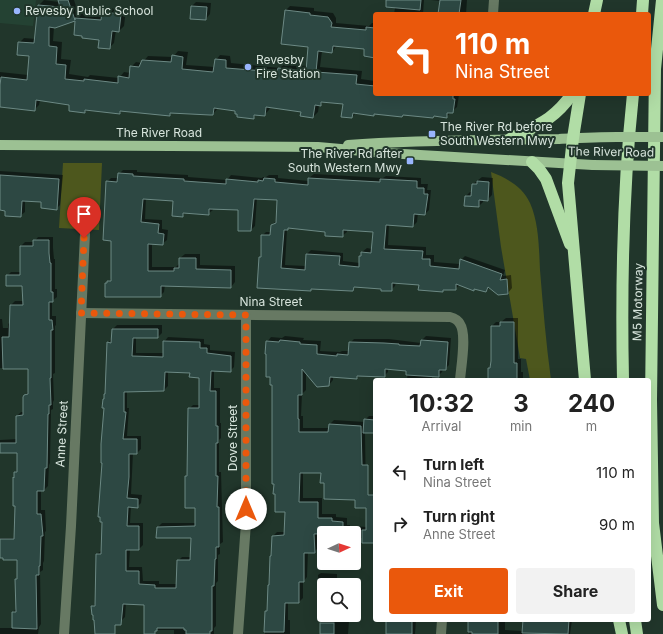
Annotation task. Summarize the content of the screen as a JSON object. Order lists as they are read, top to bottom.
{
  "streets": {
    "highway": ["M5 Motorway"],
    "main road": ["The River Road"],
    "street": ["Nina Street", "Anne Street", "Dove Street"]
  },
  "crossings": [
    ["Nina Street", "Anne Street"],
    ["Nina Street", "Dove Street"]
  ],
  "places": {
    "other": ["Revesby Public School", "Revesby Fire Station"],
    "transit": ["The River Rd before South Western Mwy", "The River Rd after South Western Mwy"]
  },
  "north": "right",
  "page": {
    "turn": ["110 m", "Nina Street"],
    "eta": [
      "10:32",
      "Arrival",
      "3",
      "min",
      "240",
      "m"
    ],
    "list": [
      {
        "name": "Turn left",
        "note": "Nina Street",
        "value": "110 m"
      },
      {
        "name": "Turn right",
        "note": "Anne Street",
        "value": "90 m"
      }
    ],
    "buttons": ["Exit", "Share"]
  }
}
